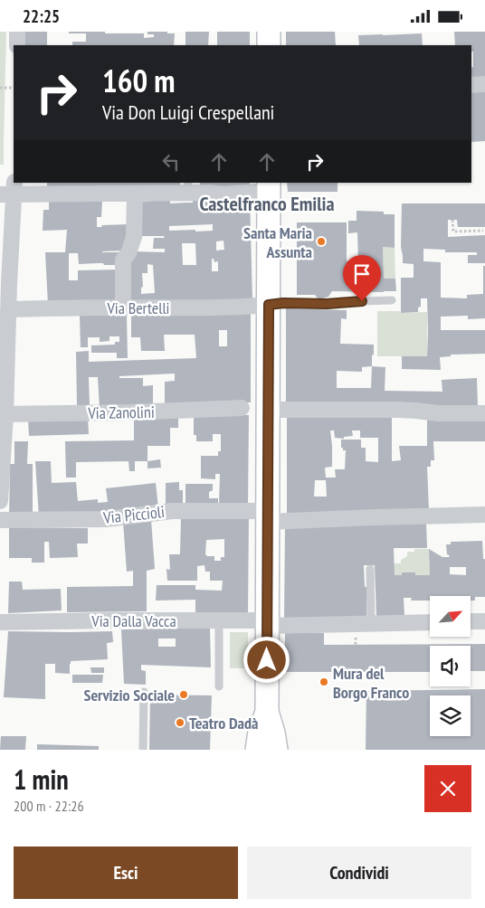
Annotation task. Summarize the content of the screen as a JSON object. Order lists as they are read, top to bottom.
{
  "streets": {
    "street": [
      "Via Bertelli",
      "Via Zanolini",
      "Via Piccioli",
      "Via Dalla Vacca"
    ]
  },
  "districts": ["Castelfranco Emilia"],
  "places": [
    "Santa Maria Assunta",
    "Mura del Borgo Franco",
    "Servizio Sociale",
    "Teatro Dadà"
  ],
  "north": "top right",
  "page": {
    "status": "22:25",
    "turn": ["160 m", "Via Don Luigi Crespellani"],
    "heading": ["1 min", "200 m · 22:26"],
    "buttons": ["Esci", "Condividi"]
  }
}
